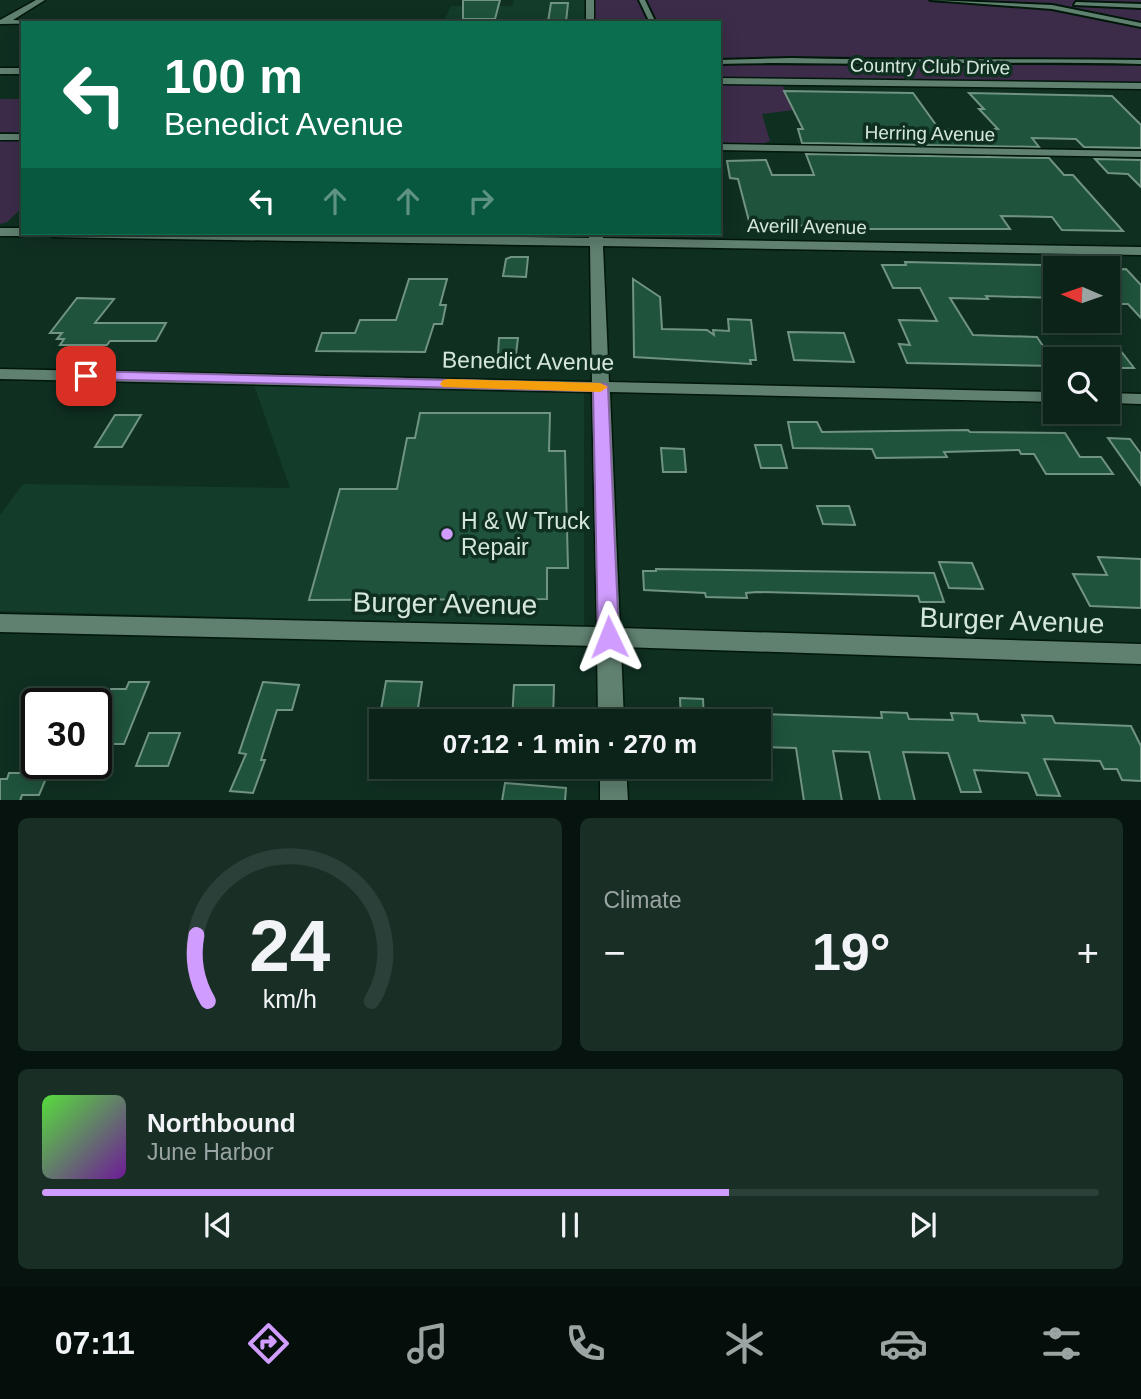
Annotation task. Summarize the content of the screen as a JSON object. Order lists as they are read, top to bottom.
{
  "streets": {
    "street": [
      "Country Club Drive",
      "Herring Avenue",
      "Averill Avenue",
      "Benedict Avenue",
      "Burger Avenue"
    ]
  },
  "places": ["H & W Truck Repair"],
  "north": "left",
  "page": {
    "turn": ["100 m", "Benedict Avenue"],
    "limit": "30",
    "trip": "07:12 · 1 min · 270 m",
    "tile": "Climate",
    "heat": ["−", "19°", "+"],
    "song": ["Northbound", "June Harbor"],
    "tabs": "07:11",
    "gauge": ["24", "km/h"]
  }
}
